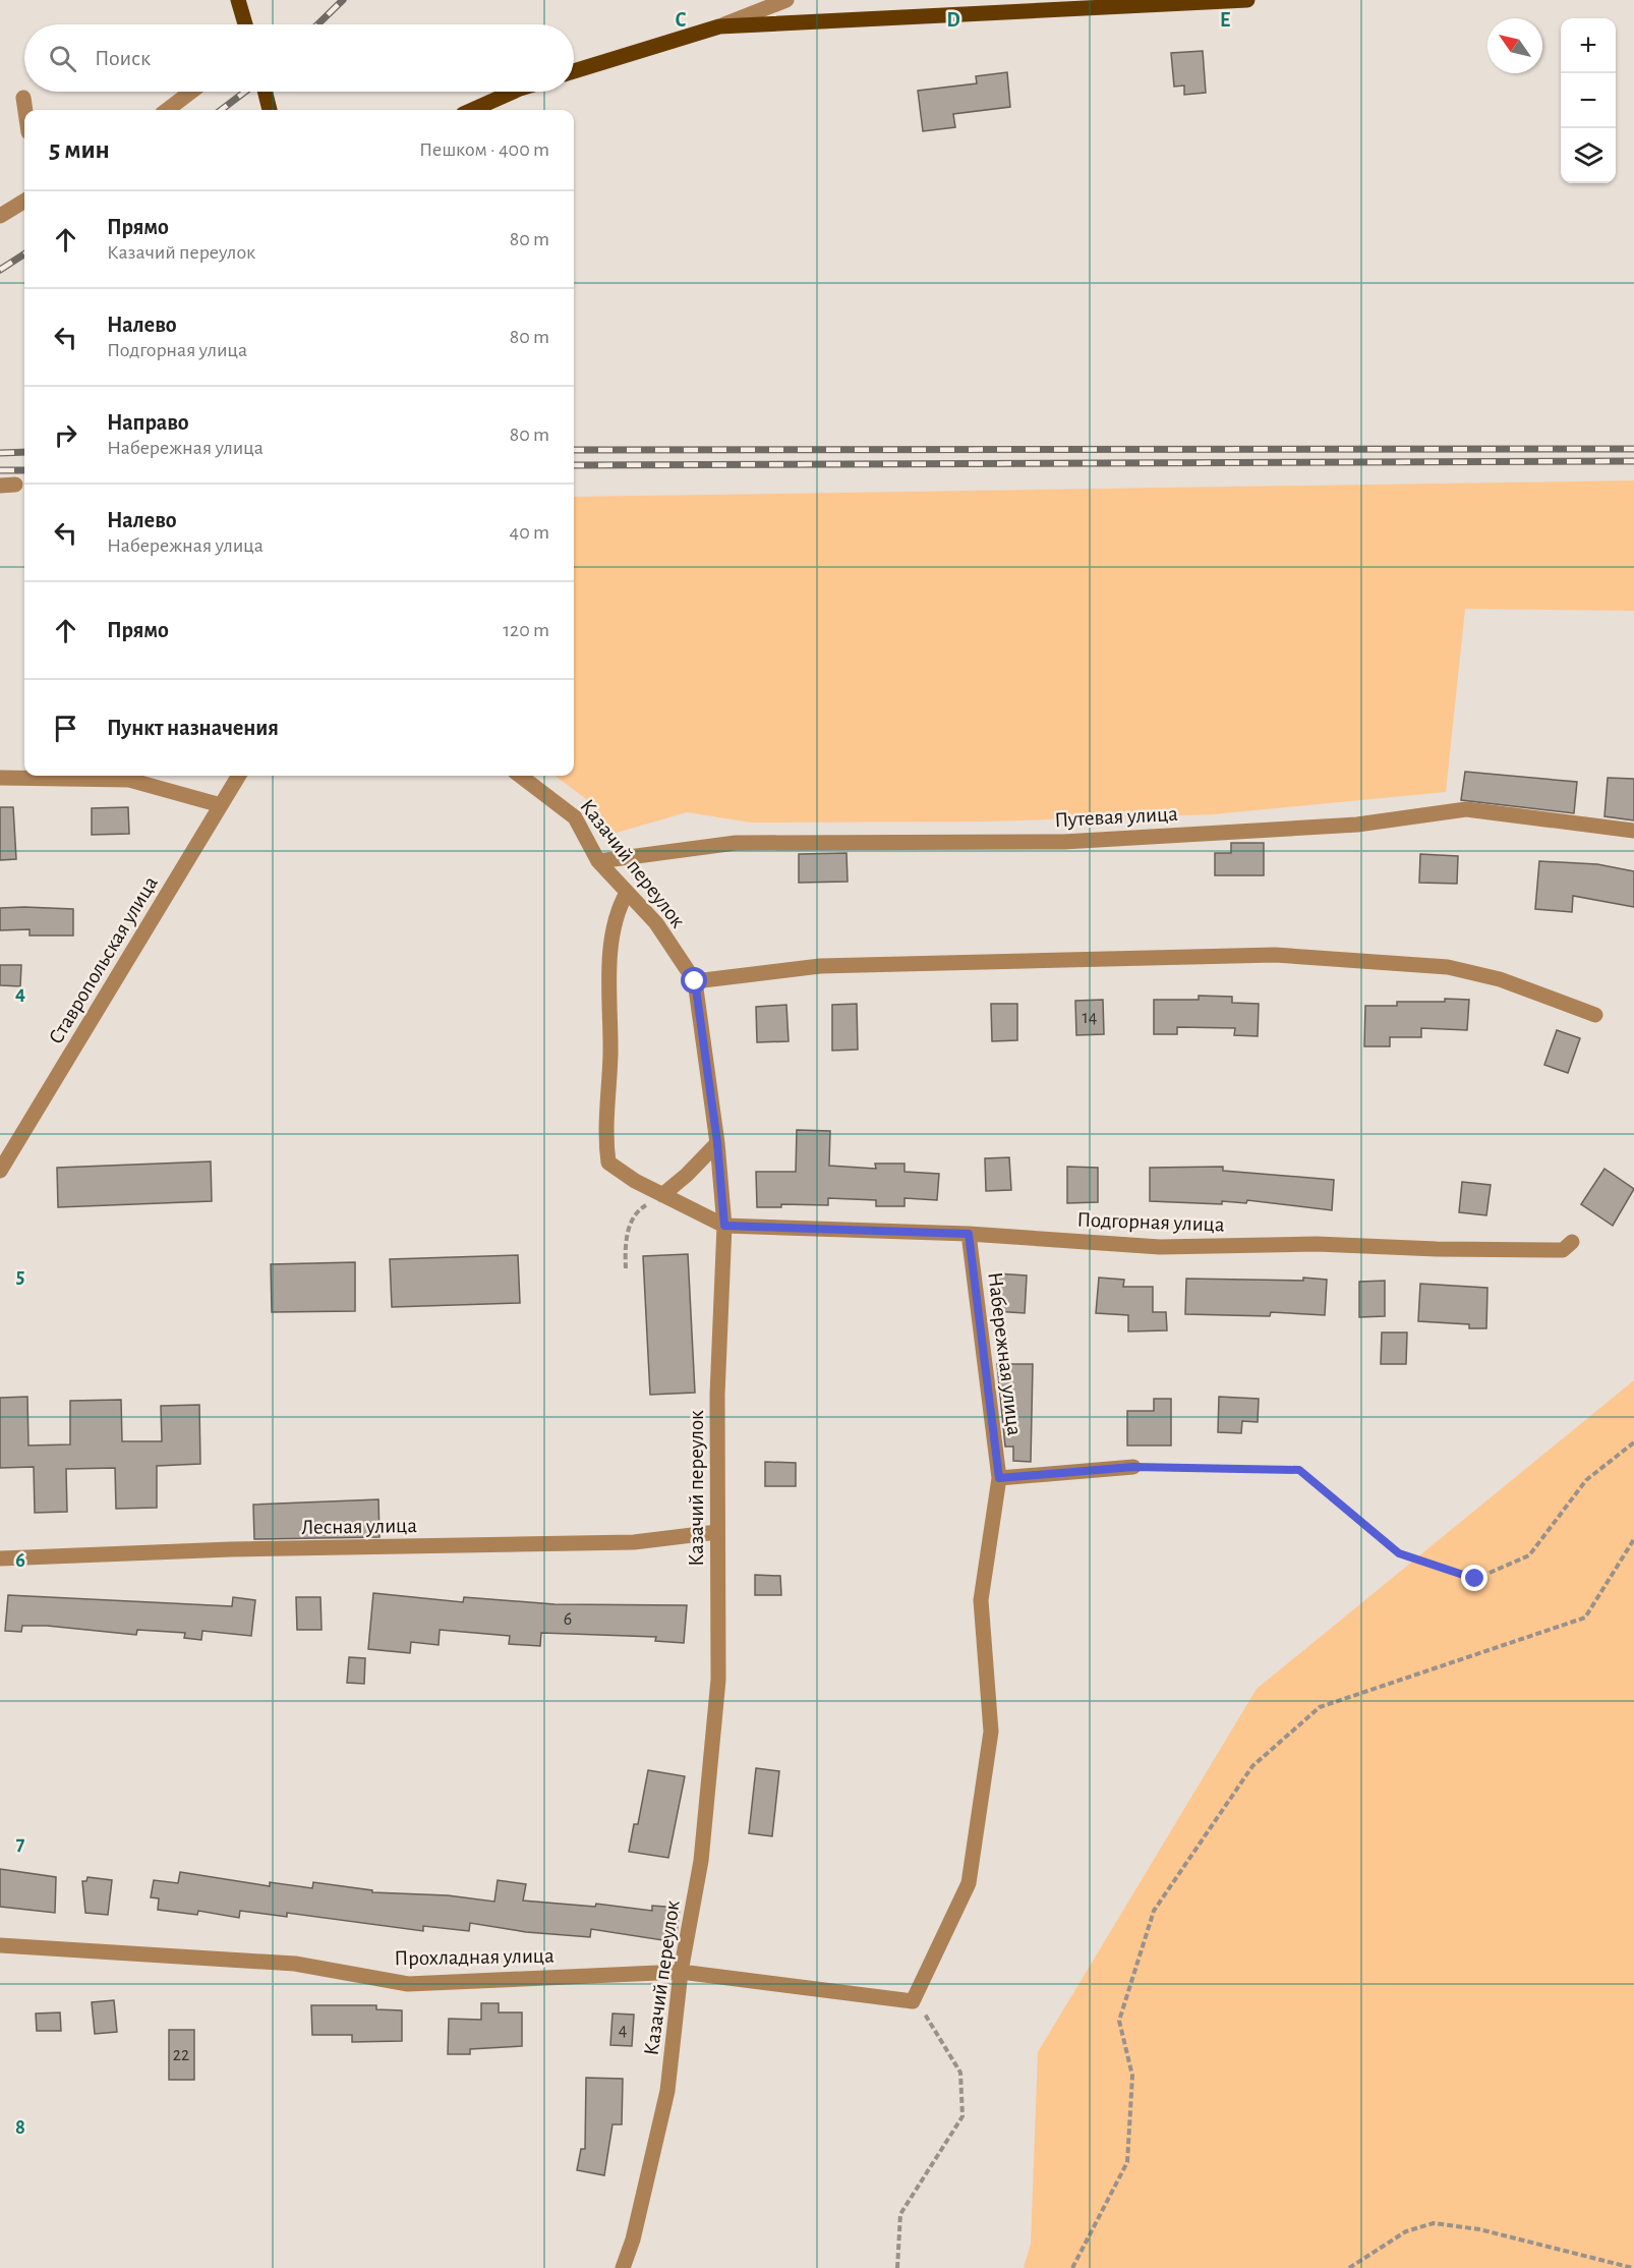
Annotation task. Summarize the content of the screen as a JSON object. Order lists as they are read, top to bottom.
{
  "streets": {
    "street": [
      "Путевая улица",
      "Казачий переулок",
      "Ставропольская улица",
      "Подгорная улица",
      "Набережная улица",
      "Лесная улица",
      "Прохладная улица"
    ]
  },
  "crossings": [
    ["Путевая улица", "Казачий переулок"],
    ["Казачий переулок", "Подгорная улица"],
    ["Казачий переулок", "Лесная улица"],
    ["Казачий переулок", "Прохладная улица"],
    ["Подгорная улица", "Набережная улица"],
    ["Набережная улица", "Прохладная улица"]
  ],
  "house_numbers": [
    "14",
    "6",
    "4",
    "22"
  ],
  "north": "top left",
  "page": {
    "map_buttons": ["+", "−"],
    "search": "Поиск",
    "heading": ["5 мин", "Пешком · 400 m"],
    "list": [
      ["Прямо", "Казачий переулок", "80 m"],
      ["Налево", "Подгорная улица", "80 m"],
      ["Направо", "Набережная улица", "80 m"],
      ["Налево", "Набережная улица", "40 m"],
      ["Прямо", "120 m"],
      "Пункт назначения"
    ]
  },
  "grid": {
    "columns": ["C", "D", "E"],
    "rows": [
      "4",
      "5",
      "6",
      "7",
      "8"
    ]
  }
}
